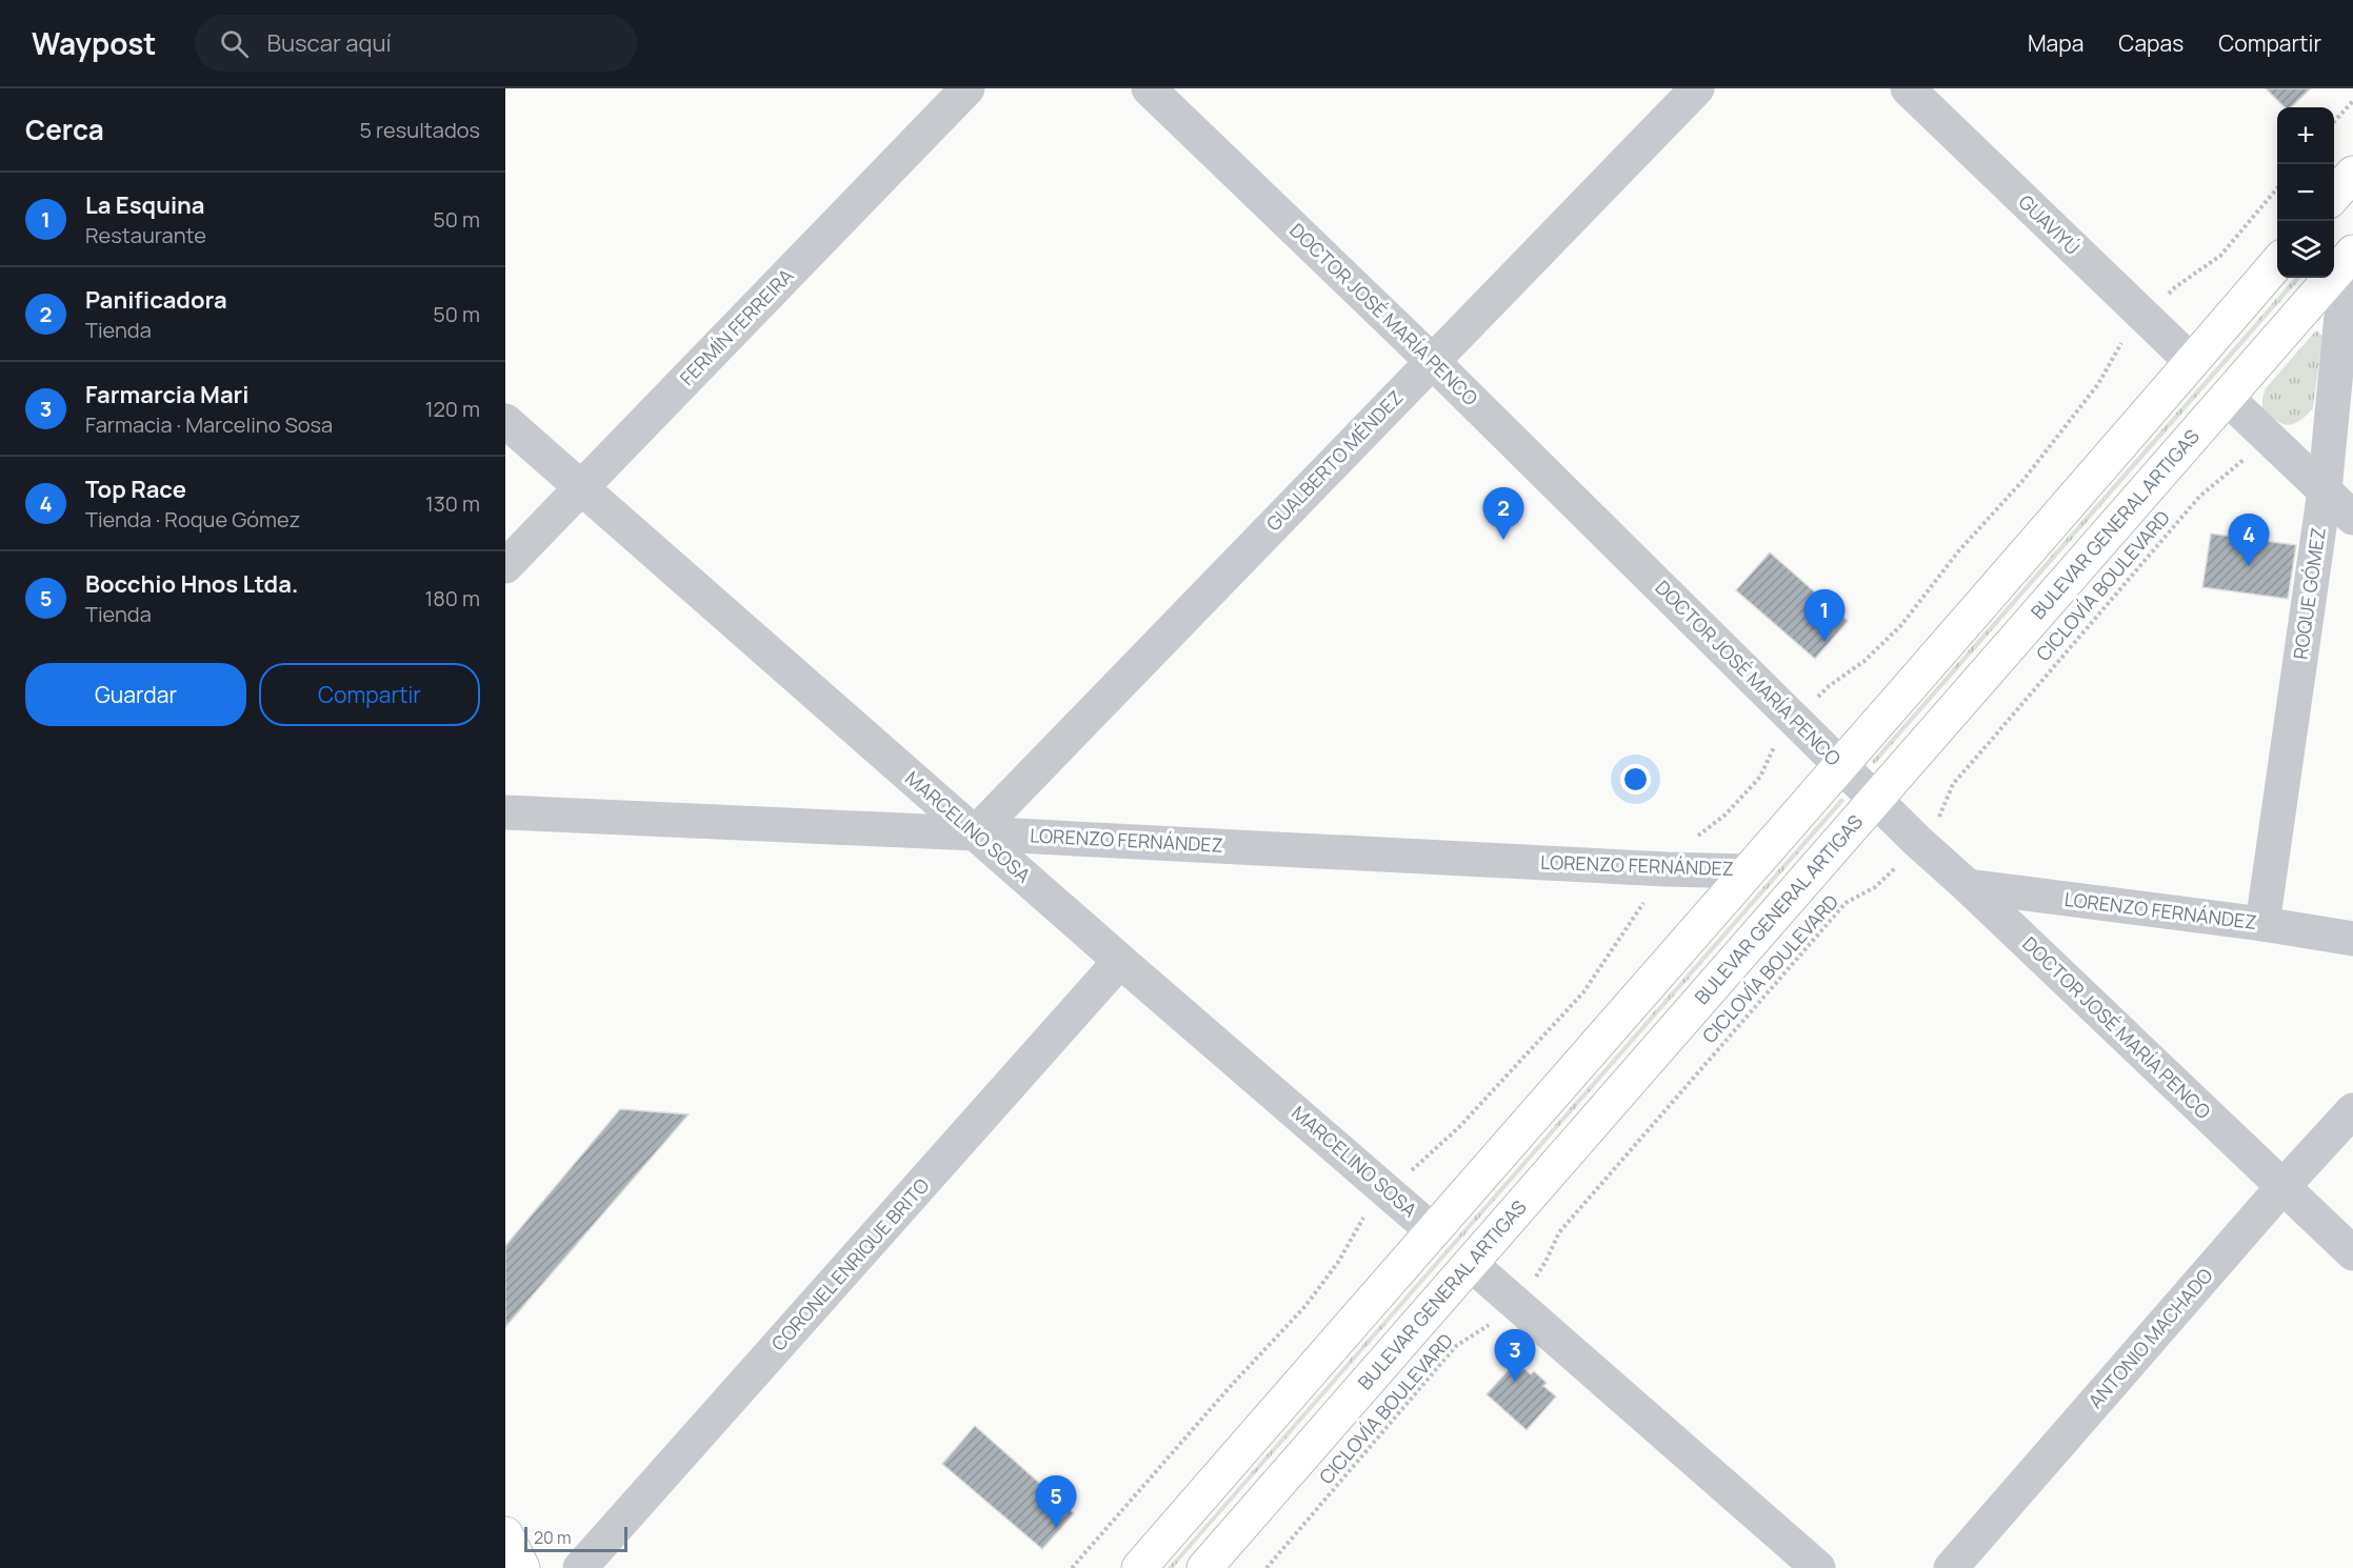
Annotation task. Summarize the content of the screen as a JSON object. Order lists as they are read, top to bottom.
{
  "streets": {
    "main road": ["BULEVAR GENERAL ARTIGAS"],
    "street": [
      "GUAVIYÚ",
      "DOCTOR JOSÉ MARÍA PENCO",
      "FERMÍN FERREIRA",
      "GUALBERTO MÉNDEZ",
      "ROQUE GÓMEZ",
      "MARCELINO SOSA",
      "LORENZO FERNÁNDEZ",
      "CORONEL ENRIQUE BRITO",
      "ANTONIO MACHADO"
    ],
    "path": ["CICLOVÍA BOULEVARD"]
  },
  "crossings": [
    ["DOCTOR JOSÉ MARÍA PENCO", "GUALBERTO MÉNDEZ"],
    ["DOCTOR JOSÉ MARÍA PENCO", "BULEVAR GENERAL ARTIGAS"],
    ["DOCTOR JOSÉ MARÍA PENCO", "CICLOVÍA BOULEVARD"],
    ["DOCTOR JOSÉ MARÍA PENCO", "LORENZO FERNÁNDEZ"],
    ["DOCTOR JOSÉ MARÍA PENCO", "ANTONIO MACHADO"],
    ["FERMÍN FERREIRA", "MARCELINO SOSA"],
    ["GUALBERTO MÉNDEZ", "MARCELINO SOSA"],
    ["GUALBERTO MÉNDEZ", "LORENZO FERNÁNDEZ"],
    ["BULEVAR GENERAL ARTIGAS", "ROQUE GÓMEZ"],
    ["ROQUE GÓMEZ", "LORENZO FERNÁNDEZ"],
    ["MARCELINO SOSA", "LORENZO FERNÁNDEZ"],
    ["MARCELINO SOSA", "CORONEL ENRIQUE BRITO"]
  ],
  "scale_bar": "20 m",
  "page": {
    "header": "Waypost",
    "search": "Buscar aquí",
    "nav": ["Mapa", "Capas", "Compartir"],
    "heading": ["Cerca", "5 resultados"],
    "map_buttons": ["+", "−"],
    "list": [
      {
        "mark": "1",
        "name": "La Esquina",
        "note": "Restaurante",
        "value": "50 m"
      },
      {
        "mark": "2",
        "name": "Panificadora",
        "note": "Tienda",
        "value": "50 m"
      },
      {
        "mark": "3",
        "name": "Farmarcia Mari",
        "note": "Farmacia · Marcelino Sosa",
        "value": "120 m"
      },
      {
        "mark": "4",
        "name": "Top Race",
        "note": "Tienda · Roque Gómez",
        "value": "130 m"
      },
      {
        "mark": "5",
        "name": "Bocchio Hnos Ltda.",
        "note": "Tienda",
        "value": "180 m"
      }
    ],
    "pins": [
      "2",
      "4",
      "1",
      "3",
      "5"
    ],
    "buttons": ["Guardar", "Compartir"],
    "scale": "20 m"
  }
}
